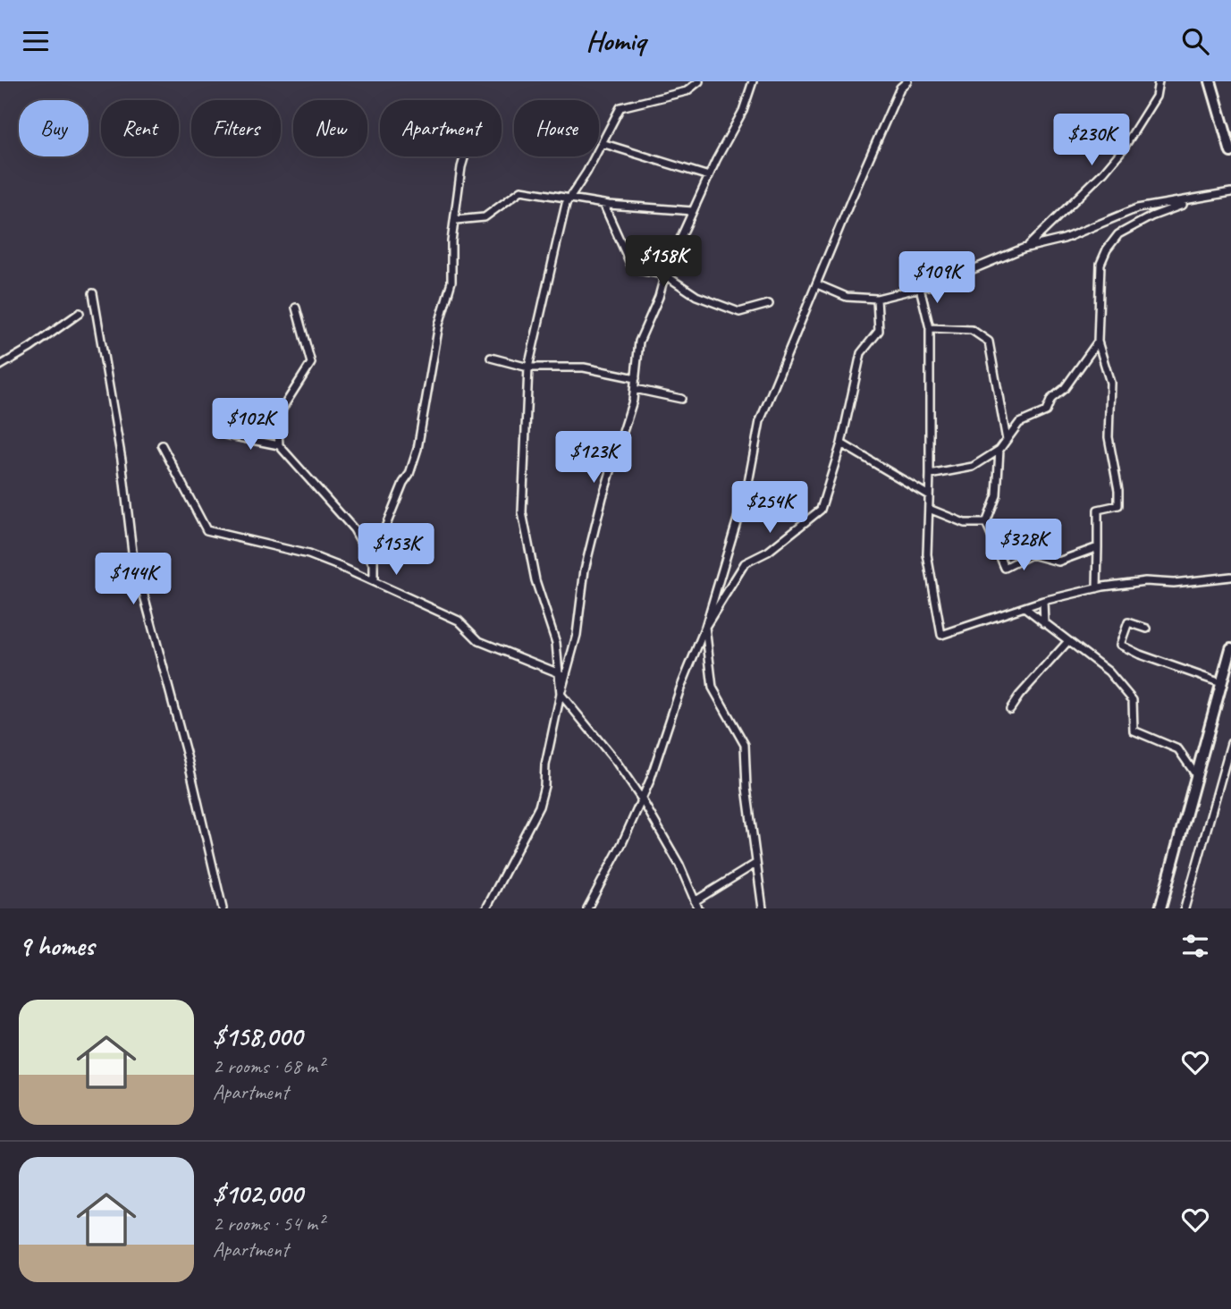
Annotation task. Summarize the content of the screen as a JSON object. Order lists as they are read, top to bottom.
{
  "page": {
    "header": "Homiq",
    "chip": [
      "Buy",
      "Rent",
      "Filters",
      "New",
      "Apartment",
      "House"
    ],
    "price": [
      "$230K",
      "$158K",
      "$109K",
      "$102K",
      "$123K",
      "$254K",
      "$328K",
      "$153K",
      "$144K"
    ],
    "heading": "9 homes",
    "list": [
      {
        "name": "$158,000",
        "note": "2 rooms · 68 m² · Apartment"
      },
      {
        "name": "$102,000",
        "note": "2 rooms · 54 m² · Apartment"
      }
    ]
  }
}
